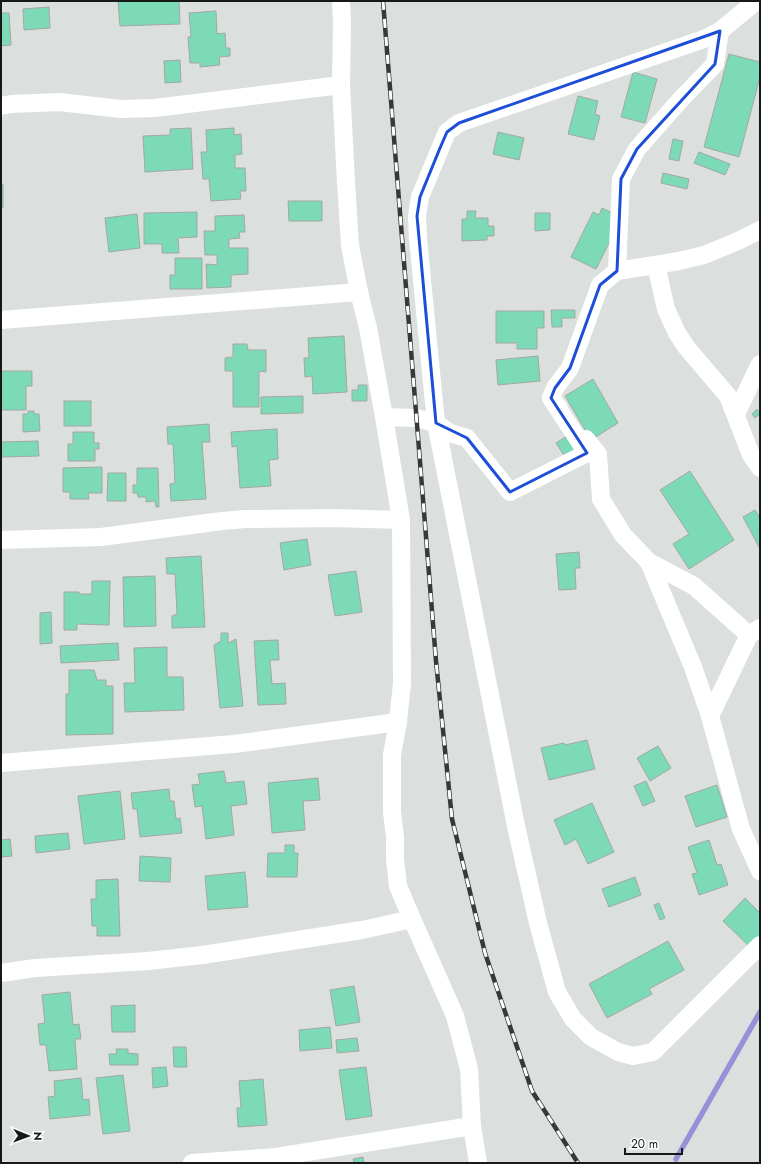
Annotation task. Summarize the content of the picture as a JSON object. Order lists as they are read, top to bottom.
{
  "scale_bar": "20 m",
  "north": "right"
}
